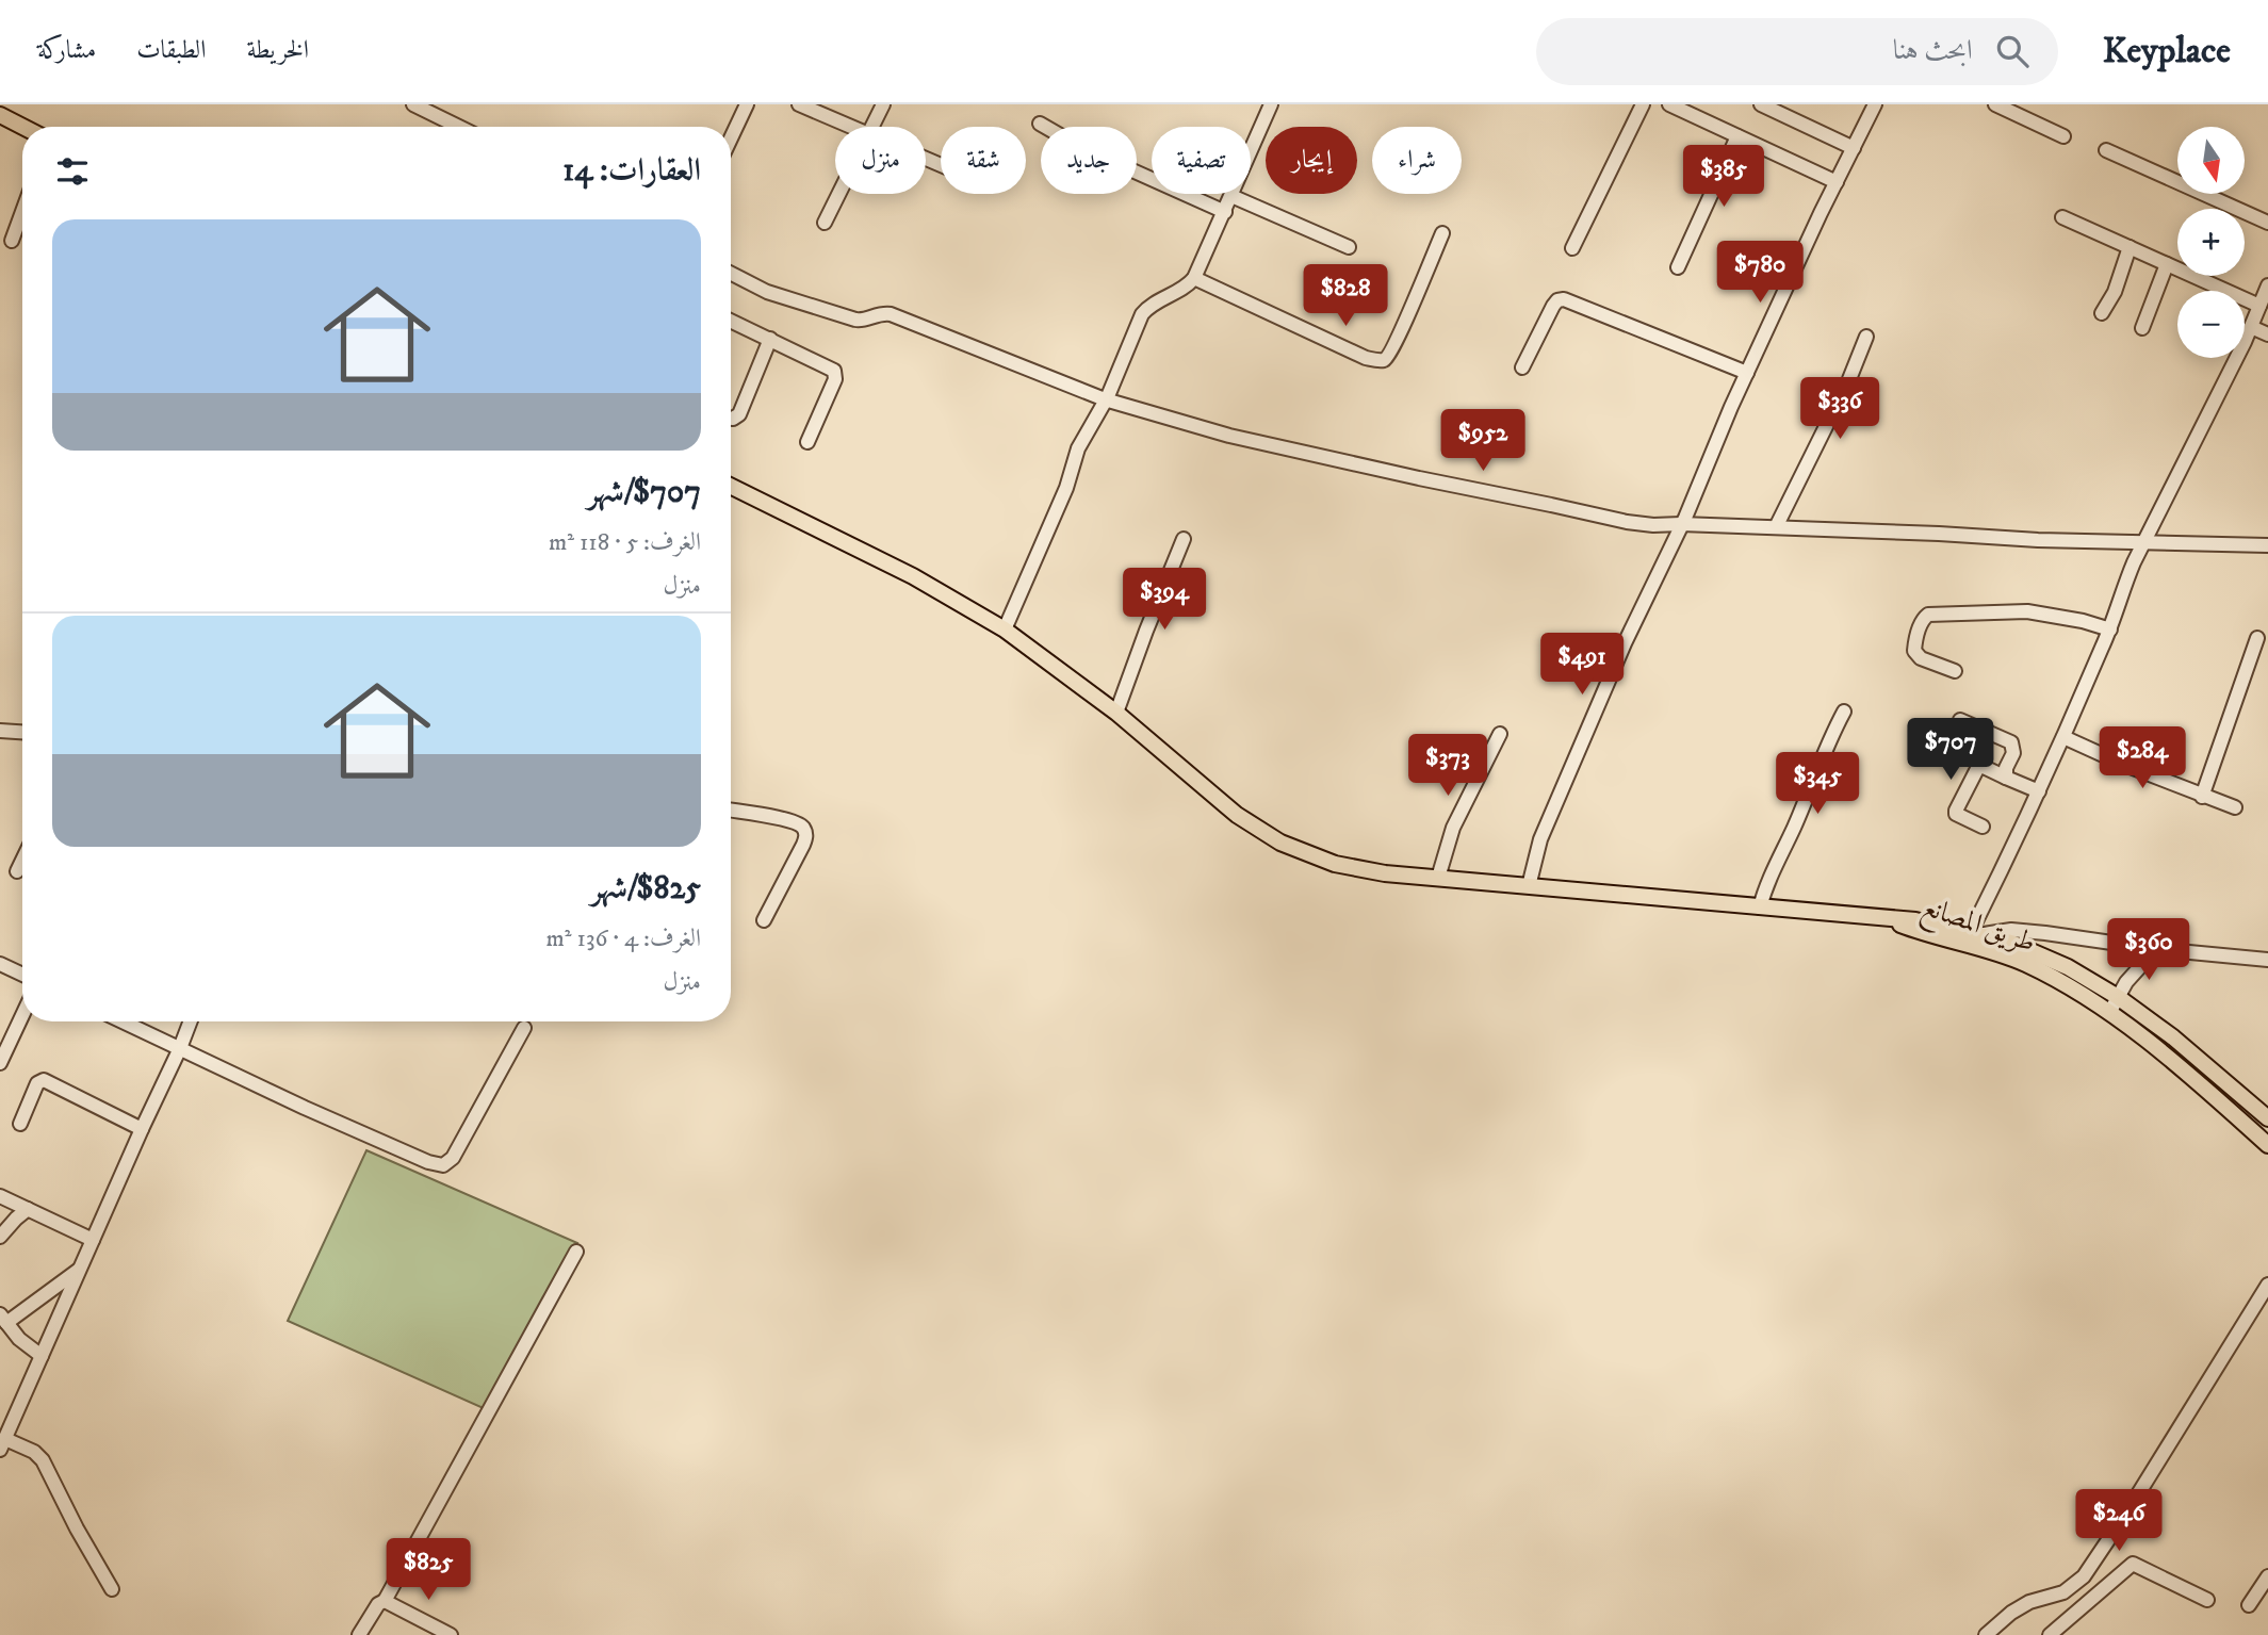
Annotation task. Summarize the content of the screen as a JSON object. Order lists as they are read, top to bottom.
{
  "streets": {
    "main road": ["طريق المصانع"]
  },
  "north": "bottom",
  "page": {
    "header": "Keyplace",
    "search": "ابحث هنا",
    "nav": ["الخريطة", "الطبقات", "مشاركة"],
    "map_buttons": ["+", "−"],
    "chip": [
      "شراء",
      "إيجار",
      "تصفية",
      "جديد",
      "شقة",
      "منزل"
    ],
    "heading": "العقارات: 14",
    "price": [
      "$385",
      "$780",
      "$828",
      "$336",
      "$952",
      "$394",
      "$491",
      "$707",
      "$284",
      "$373",
      "$345",
      "$360",
      "$246",
      "$825"
    ],
    "list": [
      {
        "name": "$707/شهر",
        "note": "الغرف: 5 · 118 m² · منزل"
      },
      {
        "name": "$825/شهر",
        "note": "الغرف: 4 · 136 m² · منزل"
      }
    ]
  }
}
